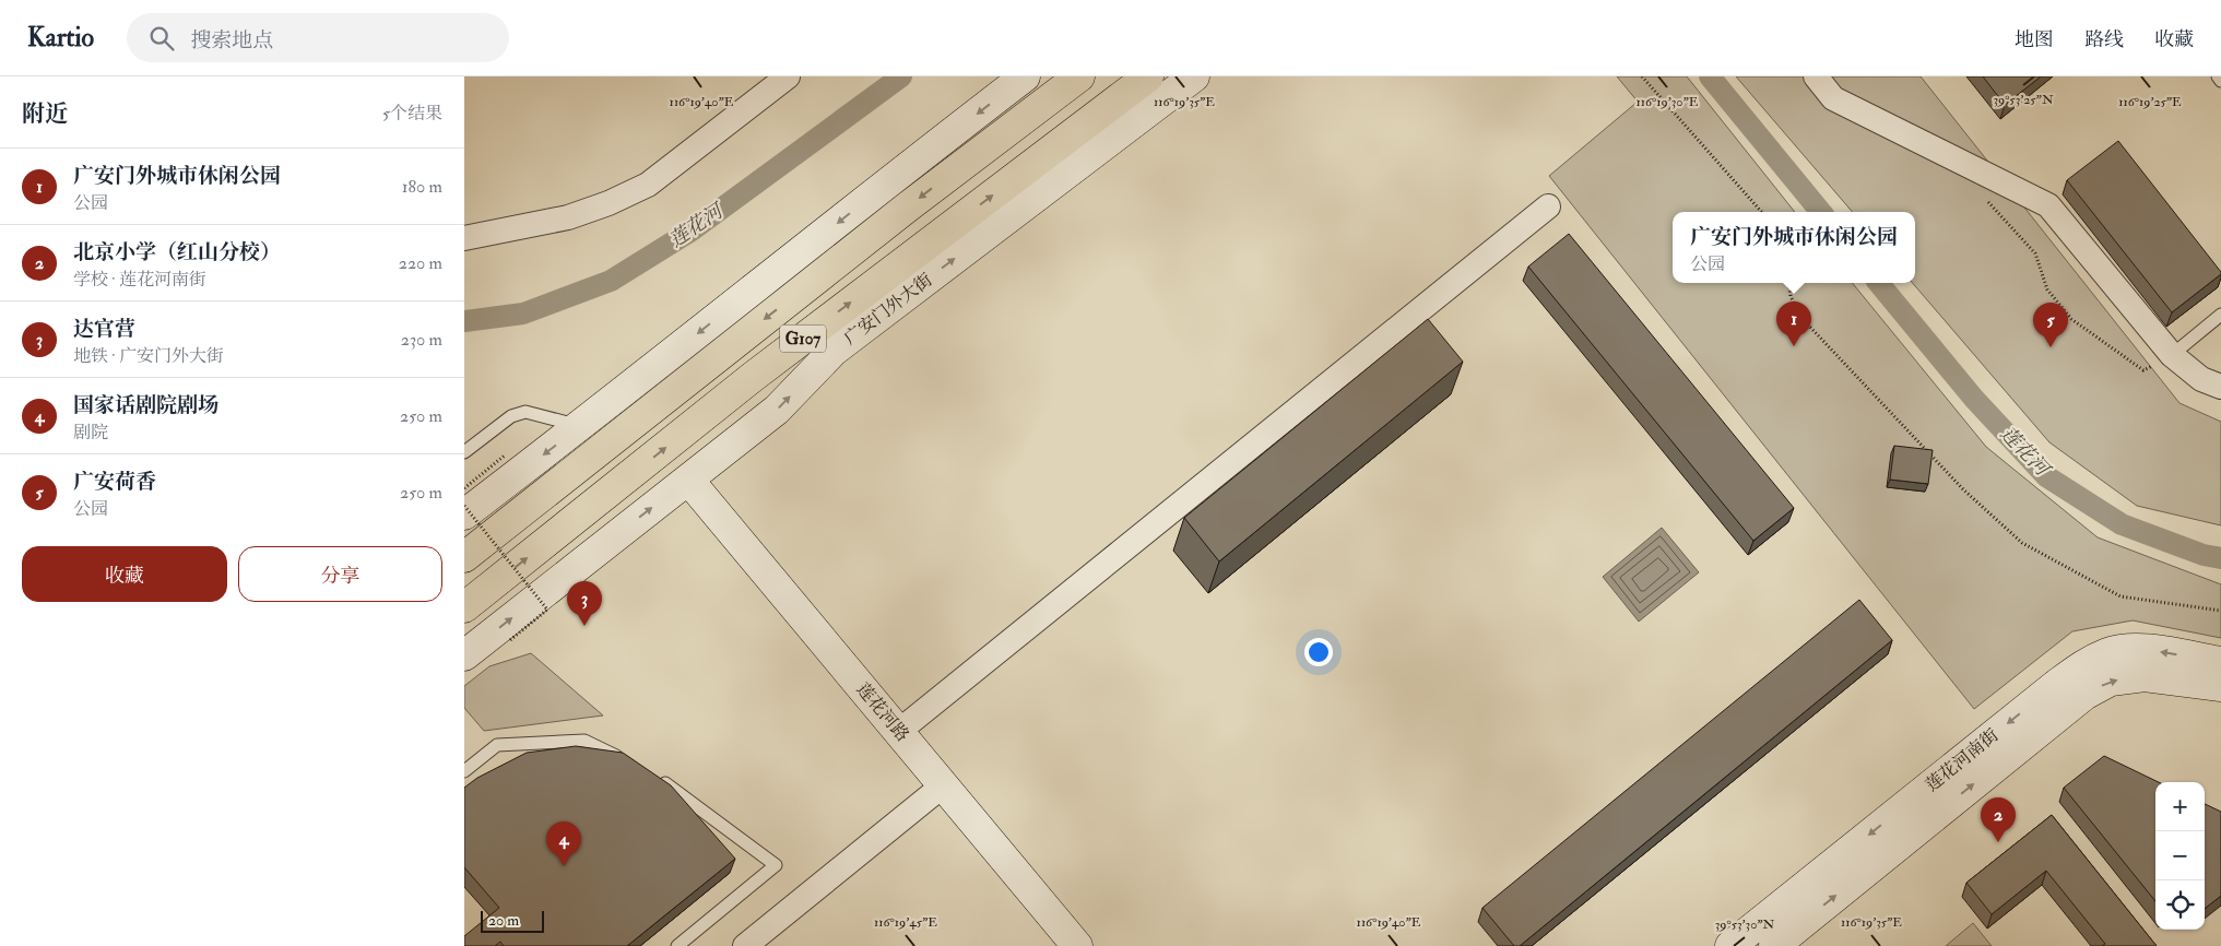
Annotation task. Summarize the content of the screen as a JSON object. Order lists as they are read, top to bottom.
{
  "streets": {
    "highway": ["广安门外大街", "G107"],
    "street": ["莲花河路", "莲花河南街"]
  },
  "crossings": [
    ["广安门外大街", "莲花河路"]
  ],
  "water": ["莲花河"],
  "scale_bar": "20 m",
  "page": {
    "header": "Kartio",
    "search": "搜索地点",
    "nav": ["地图", "路线", "收藏"],
    "heading": ["附近", "5个结果"],
    "list": [
      {
        "mark": "1",
        "name": "广安门外城市休闲公园",
        "note": "公园",
        "value": "180 m"
      },
      {
        "mark": "2",
        "name": "北京小学（红山分校）",
        "note": "学校 · 莲花河南街",
        "value": "220 m"
      },
      {
        "mark": "3",
        "name": "达官营",
        "note": "地铁 · 广安门外大街",
        "value": "230 m"
      },
      {
        "mark": "4",
        "name": "国家话剧院剧场",
        "note": "剧院",
        "value": "250 m"
      },
      {
        "mark": "5",
        "name": "广安荷香",
        "note": "公园",
        "value": "250 m"
      }
    ],
    "popup": ["广安门外城市休闲公园", "公园"],
    "pins": [
      "1",
      "5",
      "3",
      "2",
      "4"
    ],
    "buttons": ["收藏", "分享"],
    "map_buttons": ["+", "−"],
    "scale": "20 m"
  },
  "coordinates": [
    "39°53'25\"N",
    "116°19'40\"E",
    "116°19'35\"E",
    "116°19'30\"E",
    "116°19'25\"E",
    "116°19'45\"E",
    "39°53'30\"N"
  ]
}
